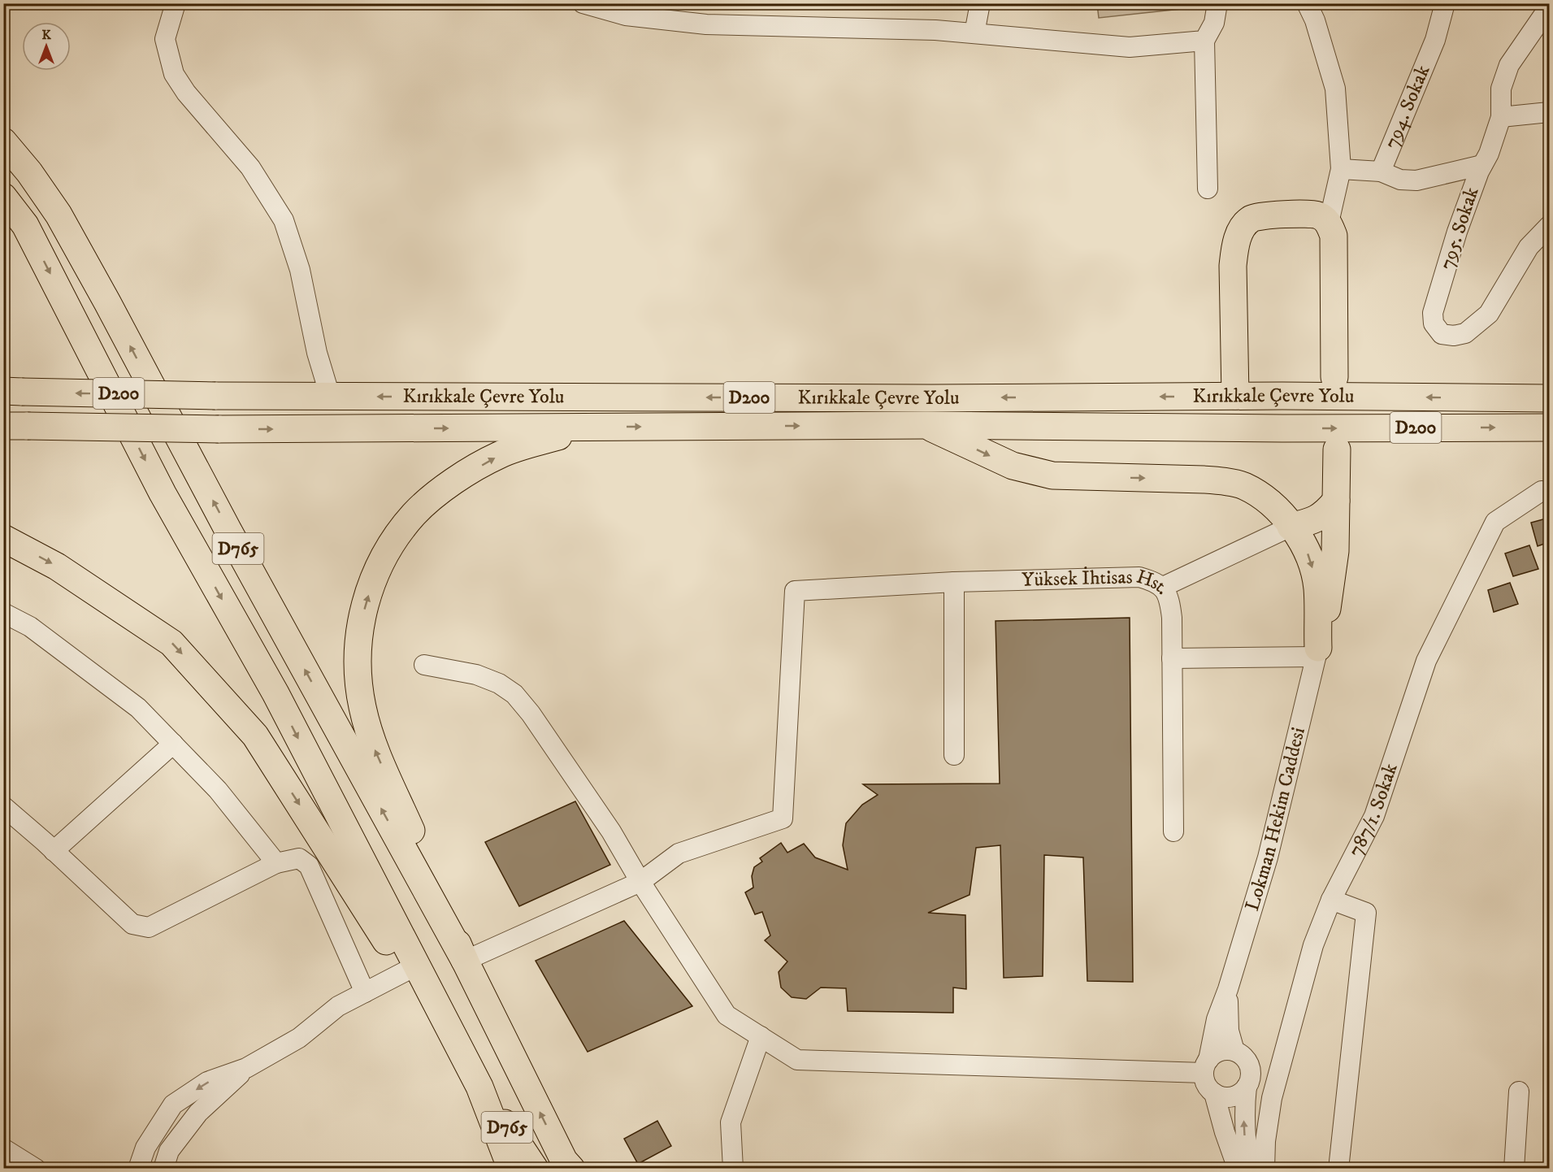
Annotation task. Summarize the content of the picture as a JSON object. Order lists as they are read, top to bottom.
{
  "streets": {
    "highway": ["D200", "Kırıkkale Çevre Yolu", "D765"],
    "street": [
      "794. Sokak",
      "795. Sokak",
      "Yüksek İhtisas Hst.",
      "787/1. Sokak",
      "Lokman Hekim Caddesi"
    ]
  },
  "north": "top"
}
